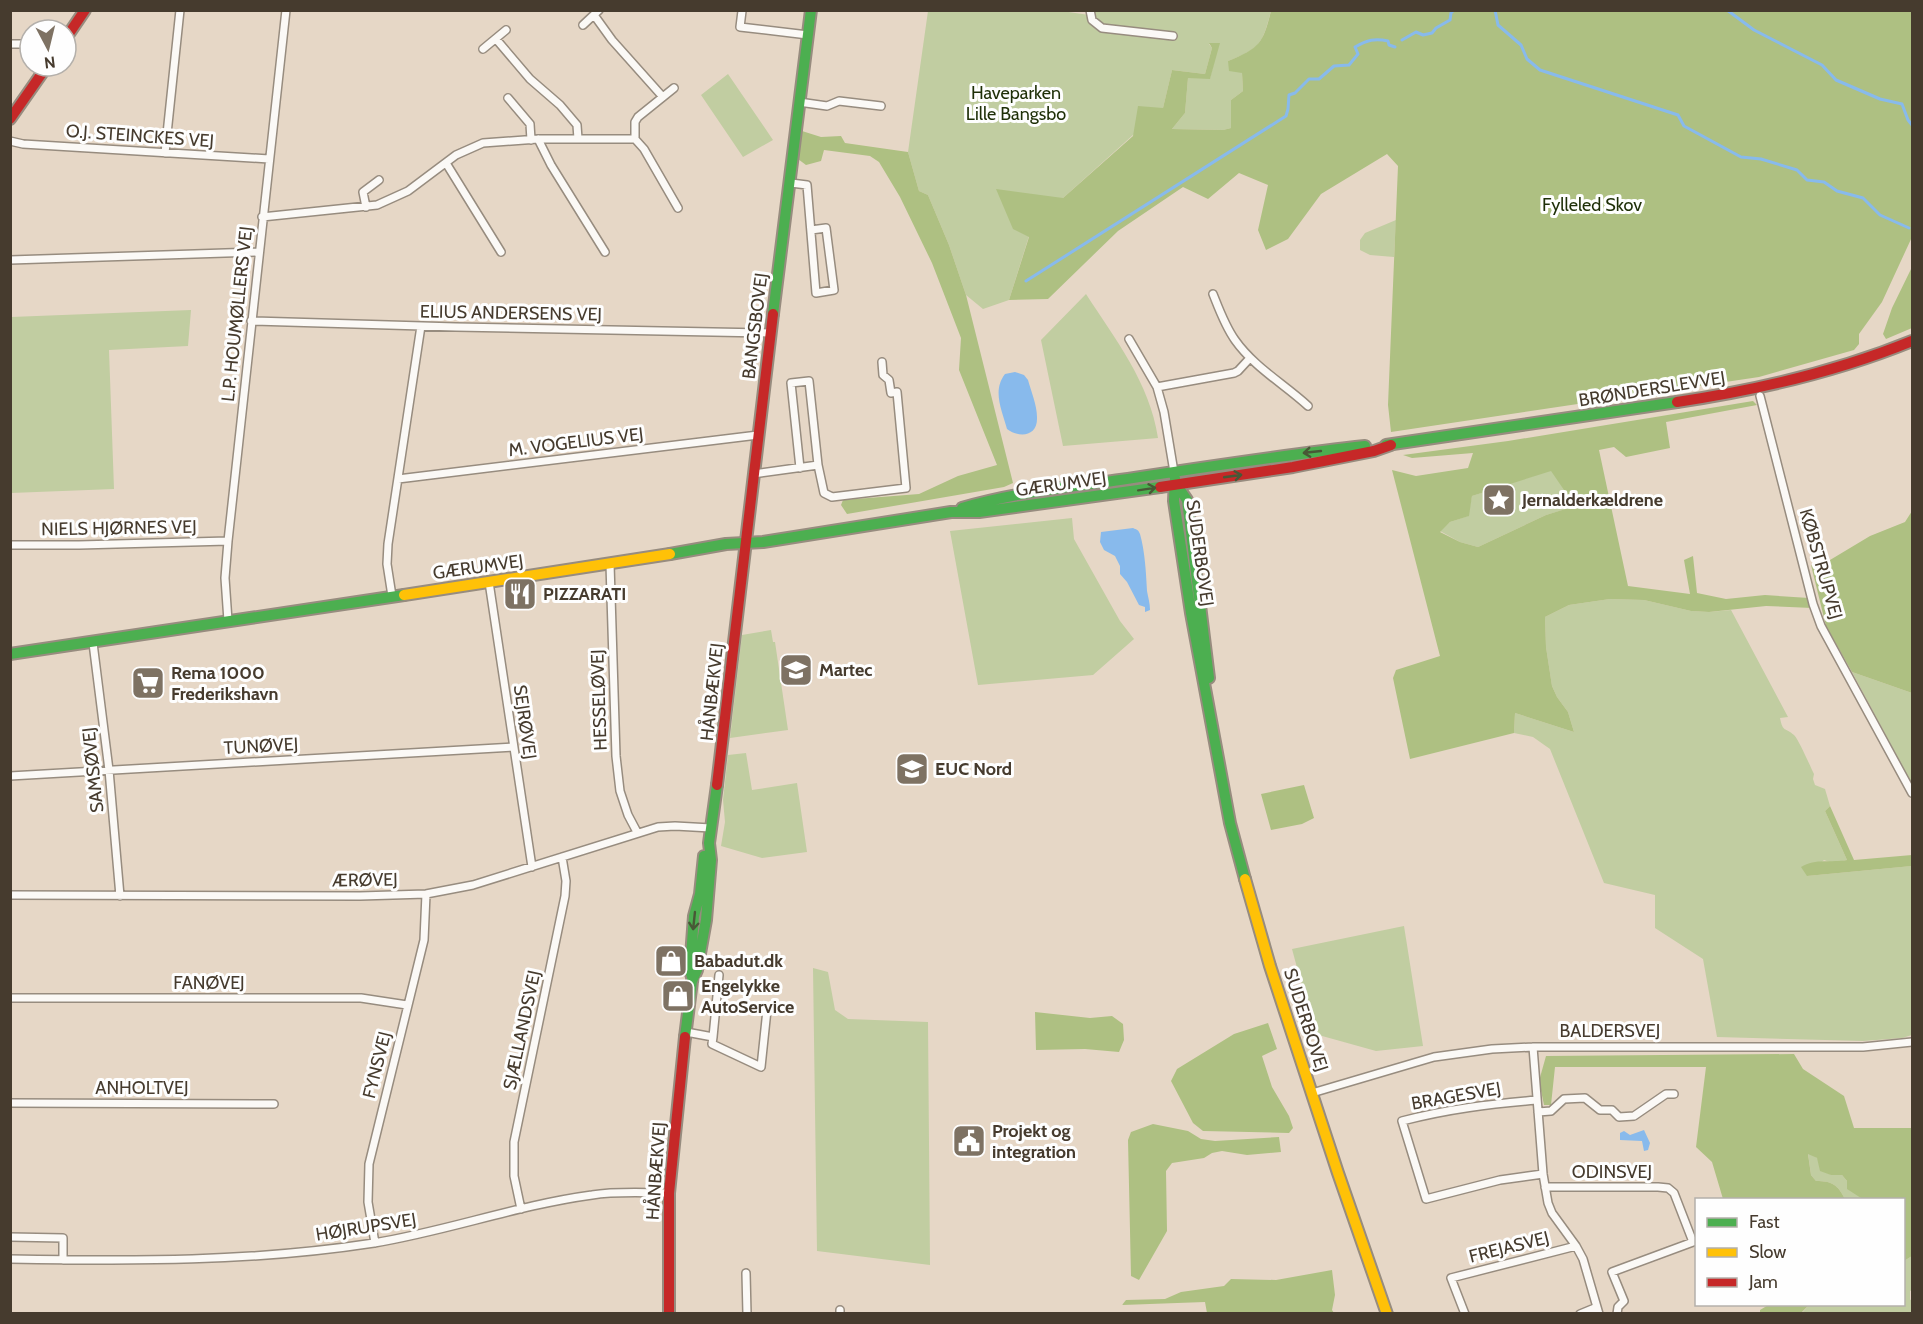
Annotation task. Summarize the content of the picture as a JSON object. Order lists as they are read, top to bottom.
{
  "streets": {
    "main road": [
      "BANGSBOVEJ",
      "BRØNDERSLEVVEJ",
      "GÆRUMVEJ",
      "SUDERBOVEJ",
      "HÅNBÆKVEJ"
    ],
    "street": [
      "O.J. STEINCKES VEJ",
      "ELIUS ANDERSENS VEJ",
      "L.P. HOUMØLLERS VEJ",
      "M. VOGELIUS VEJ",
      "NIELS HJØRNES VEJ",
      "KØBSTRUPVEJ",
      "HESSELØVEJ",
      "SEJRØVEJ",
      "TUNØVEJ",
      "SAMSØVEJ",
      "ÆRØVEJ",
      "FANØVEJ",
      "SJÆLLANDSVEJ",
      "BALDERSVEJ",
      "FYNSVEJ",
      "ANHOLTVEJ",
      "BRAGESVEJ",
      "ODINSVEJ",
      "HØJRUPSVEJ",
      "FREJASVEJ"
    ]
  },
  "crossings": [
    ["O.J. STEINCKES VEJ", "L.P. HOUMØLLERS VEJ"],
    ["ELIUS ANDERSENS VEJ", "L.P. HOUMØLLERS VEJ"],
    ["ELIUS ANDERSENS VEJ", "BANGSBOVEJ"],
    ["L.P. HOUMØLLERS VEJ", "GÆRUMVEJ"],
    ["L.P. HOUMØLLERS VEJ", "NIELS HJØRNES VEJ"],
    ["BANGSBOVEJ", "M. VOGELIUS VEJ"],
    ["BANGSBOVEJ", "GÆRUMVEJ"],
    ["BANGSBOVEJ", "HÅNBÆKVEJ"],
    ["BRØNDERSLEVVEJ", "GÆRUMVEJ"],
    ["BRØNDERSLEVVEJ", "SUDERBOVEJ"],
    ["GÆRUMVEJ", "SUDERBOVEJ"],
    ["GÆRUMVEJ", "HÅNBÆKVEJ"],
    ["GÆRUMVEJ", "HESSELØVEJ"],
    ["GÆRUMVEJ", "SEJRØVEJ"],
    ["GÆRUMVEJ", "SAMSØVEJ"],
    ["SUDERBOVEJ", "BALDERSVEJ"],
    ["HÅNBÆKVEJ", "ÆRØVEJ"],
    ["HÅNBÆKVEJ", "HØJRUPSVEJ"],
    ["HESSELØVEJ", "ÆRØVEJ"],
    ["SEJRØVEJ", "TUNØVEJ"],
    ["SEJRØVEJ", "ÆRØVEJ"],
    ["TUNØVEJ", "SAMSØVEJ"],
    ["SAMSØVEJ", "ÆRØVEJ"],
    ["ÆRØVEJ", "SJÆLLANDSVEJ"],
    ["ÆRØVEJ", "FYNSVEJ"],
    ["FANØVEJ", "FYNSVEJ"],
    ["SJÆLLANDSVEJ", "HØJRUPSVEJ"],
    ["FYNSVEJ", "HØJRUPSVEJ"]
  ],
  "parks": ["Haveparken Lille Bangsbo", "Fylleled Skov"],
  "places": {
    "place": ["Jernalderkældrene"],
    "restaurant": ["PIZZARATI"],
    "school or university": ["Martec", "EUC Nord"],
    "supermarket": ["Rema 1000 Frederikshavn"],
    "shop": ["Babadut.dk", "Engelykke AutoService"],
    "public building": ["Projekt og integration"]
  },
  "legend": ["Fast", "Slow", "Jam"],
  "north": "bottom"
}
